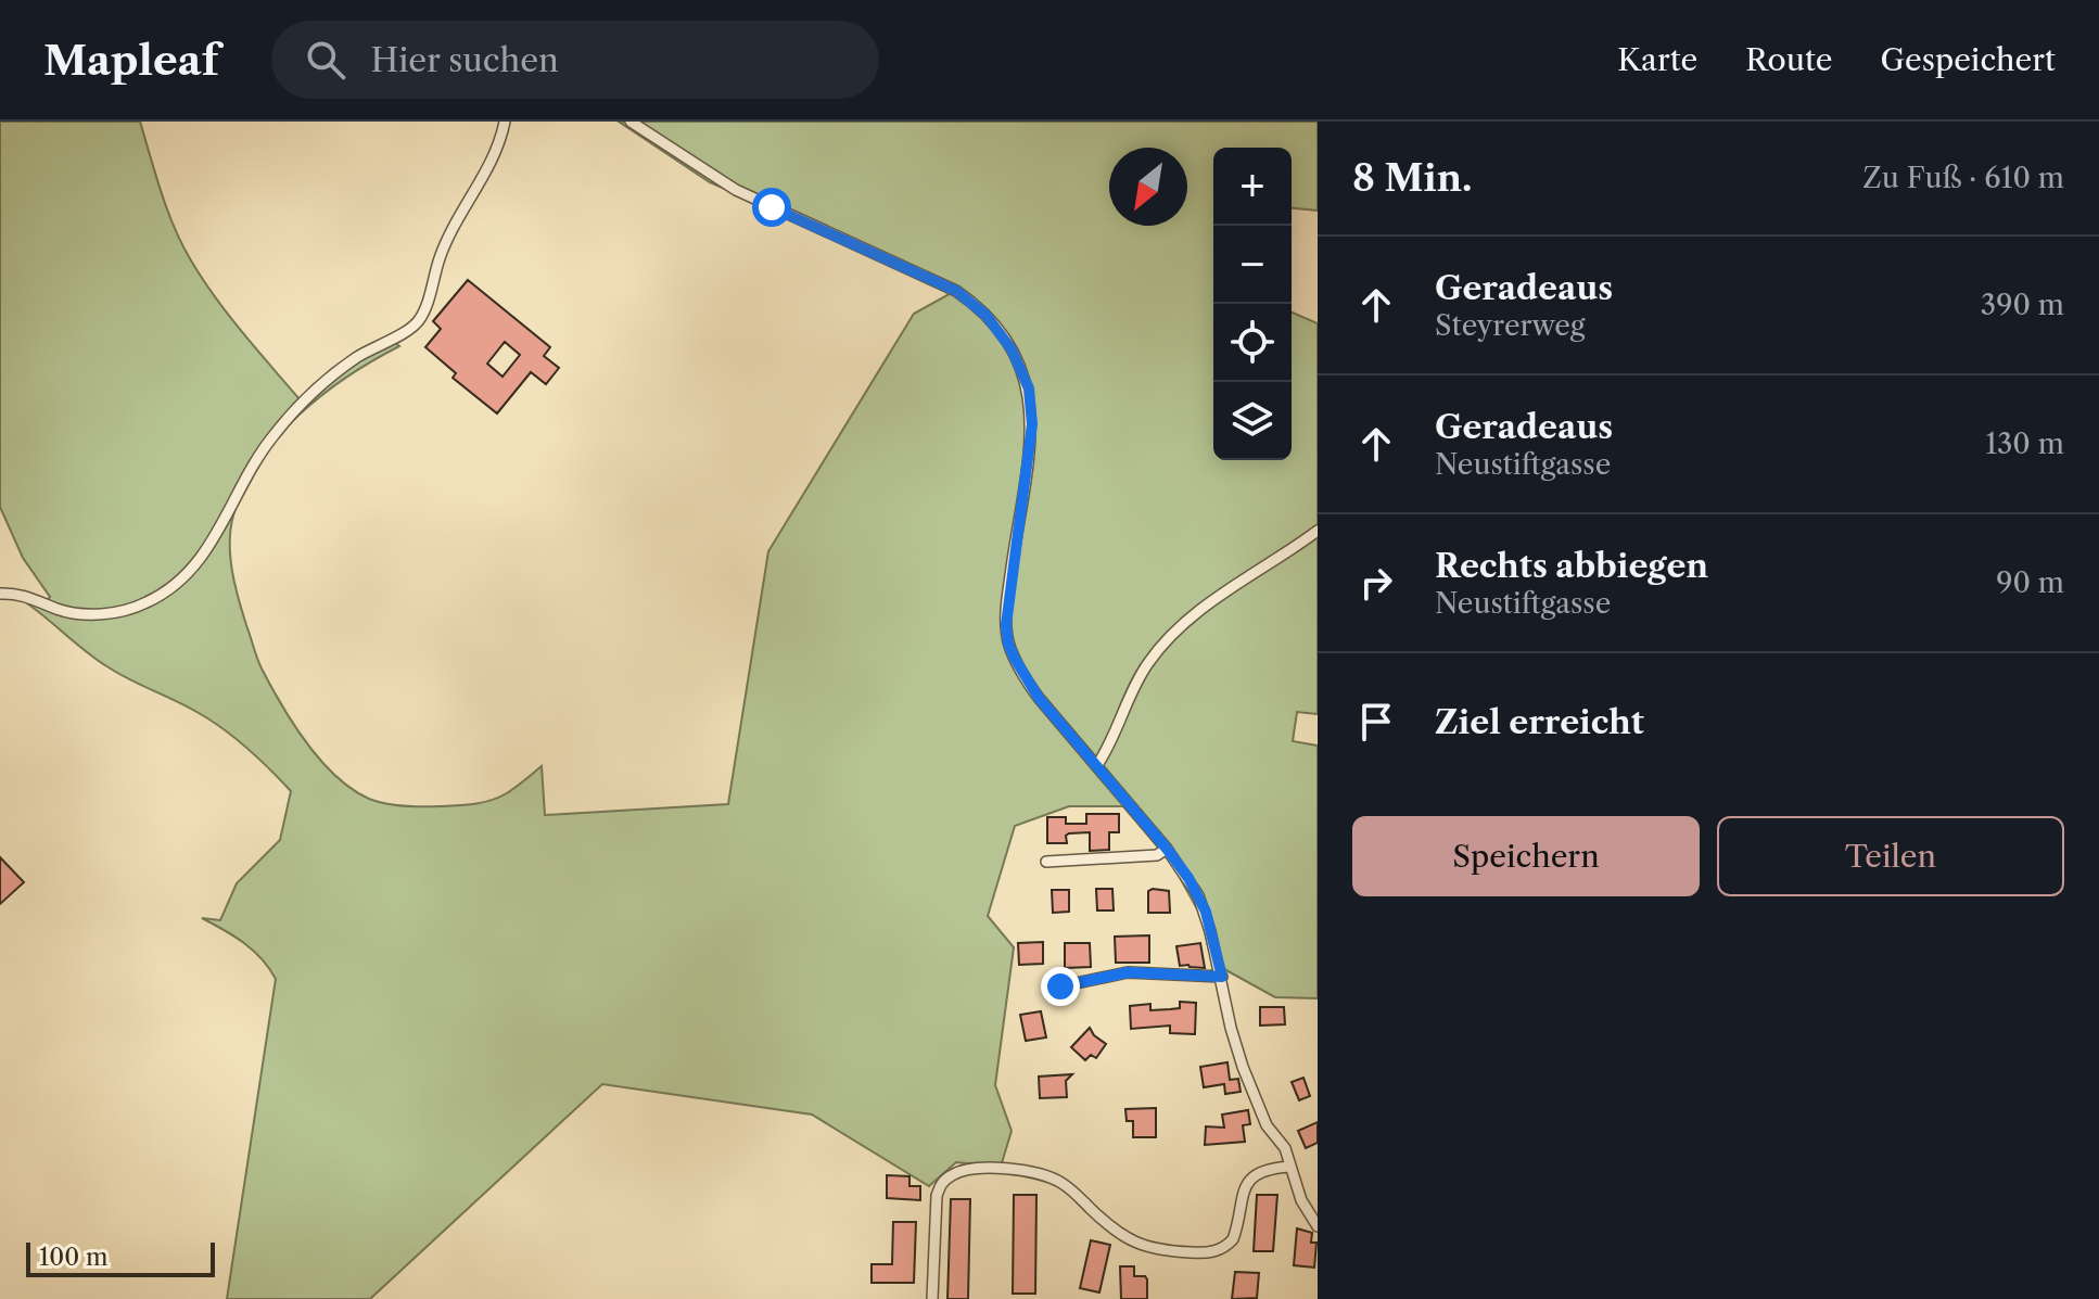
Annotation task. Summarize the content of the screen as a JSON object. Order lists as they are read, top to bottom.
{
  "scale_bar": "100 m",
  "north": "bottom left",
  "page": {
    "header": "Mapleaf",
    "search": "Hier suchen",
    "nav": ["Karte", "Route", "Gespeichert"],
    "heading": ["8 Min.", "Zu Fuß · 610 m"],
    "map_buttons": ["+", "−"],
    "list": [
      ["Geradeaus", "Steyrerweg", "390 m"],
      ["Geradeaus", "Neustiftgasse", "130 m"],
      ["Rechts abbiegen", "Neustiftgasse", "90 m"],
      "Ziel erreicht"
    ],
    "buttons": ["Speichern", "Teilen"],
    "scale": "100 m"
  }
}
